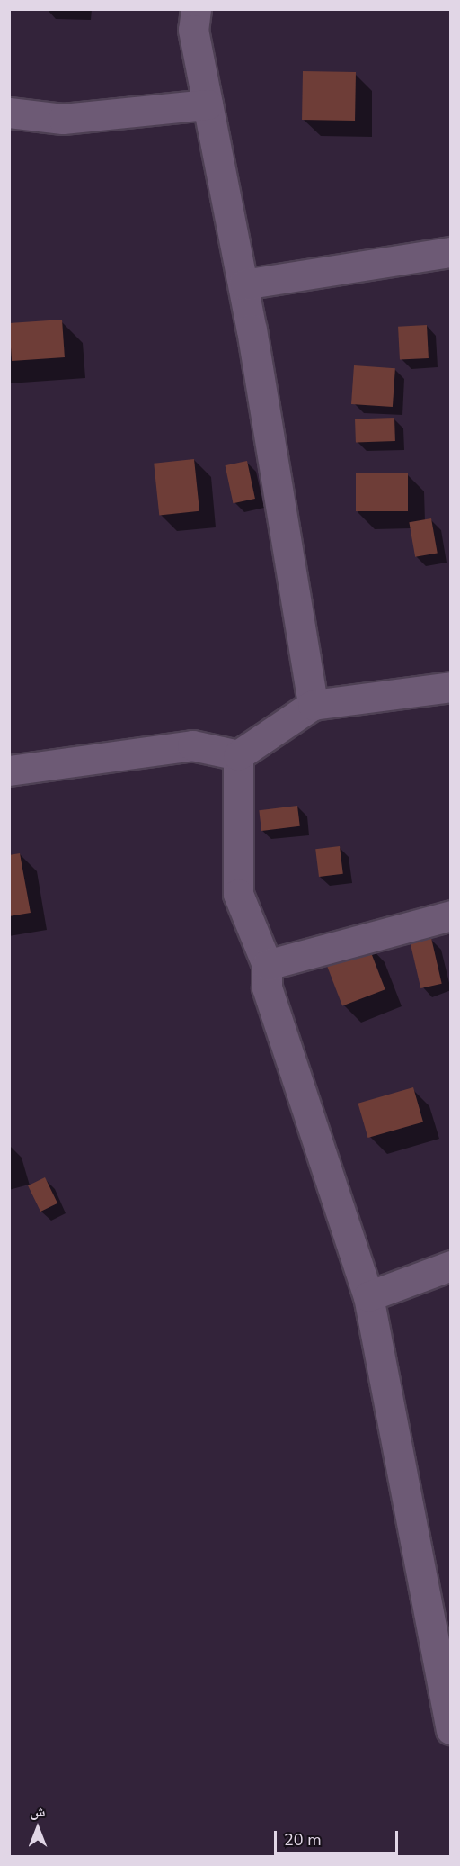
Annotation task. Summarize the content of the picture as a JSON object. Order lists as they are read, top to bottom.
{
  "scale_bar": "20 m",
  "north": "top"
}
